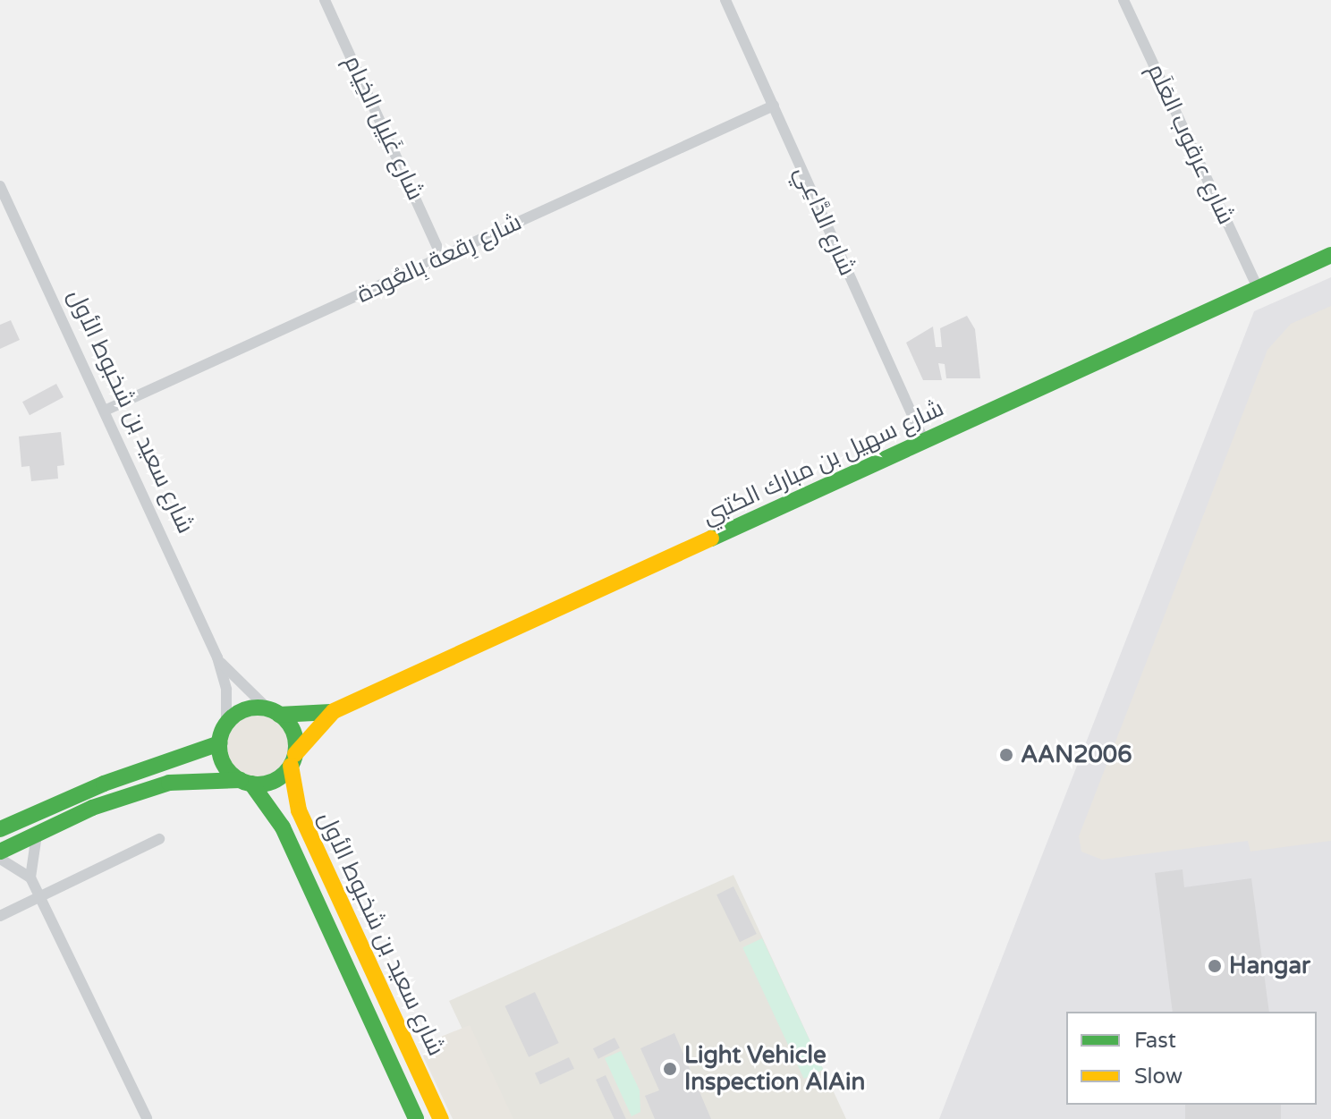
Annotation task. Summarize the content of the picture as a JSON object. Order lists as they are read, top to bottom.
{
  "streets": {
    "street": [
      "شارع غَلِيل الخِيام",
      "شارع عرقوب العَلَم",
      "شارع الدَّاعِي",
      "شارع رِقعة بِالعُودة",
      "شارع سعيد بن شخبوط الأول",
      "شارع سهيل بن مبارك الكتبي"
    ]
  },
  "crossings": [
    ["شارع غَلِيل الخِيام", "شارع رِقعة بِالعُودة"],
    ["شارع عرقوب العَلَم", "شارع سهيل بن مبارك الكتبي"],
    ["شارع الدَّاعِي", "شارع رِقعة بِالعُودة"],
    ["شارع الدَّاعِي", "شارع سهيل بن مبارك الكتبي"],
    ["شارع رِقعة بِالعُودة", "شارع سعيد بن شخبوط الأول"],
    ["شارع سعيد بن شخبوط الأول", "شارع سهيل بن مبارك الكتبي"]
  ],
  "places": ["AAN2006", "Hangar", "Light Vehicle Inspection AlAin"],
  "legend": ["Fast", "Slow"]
}
